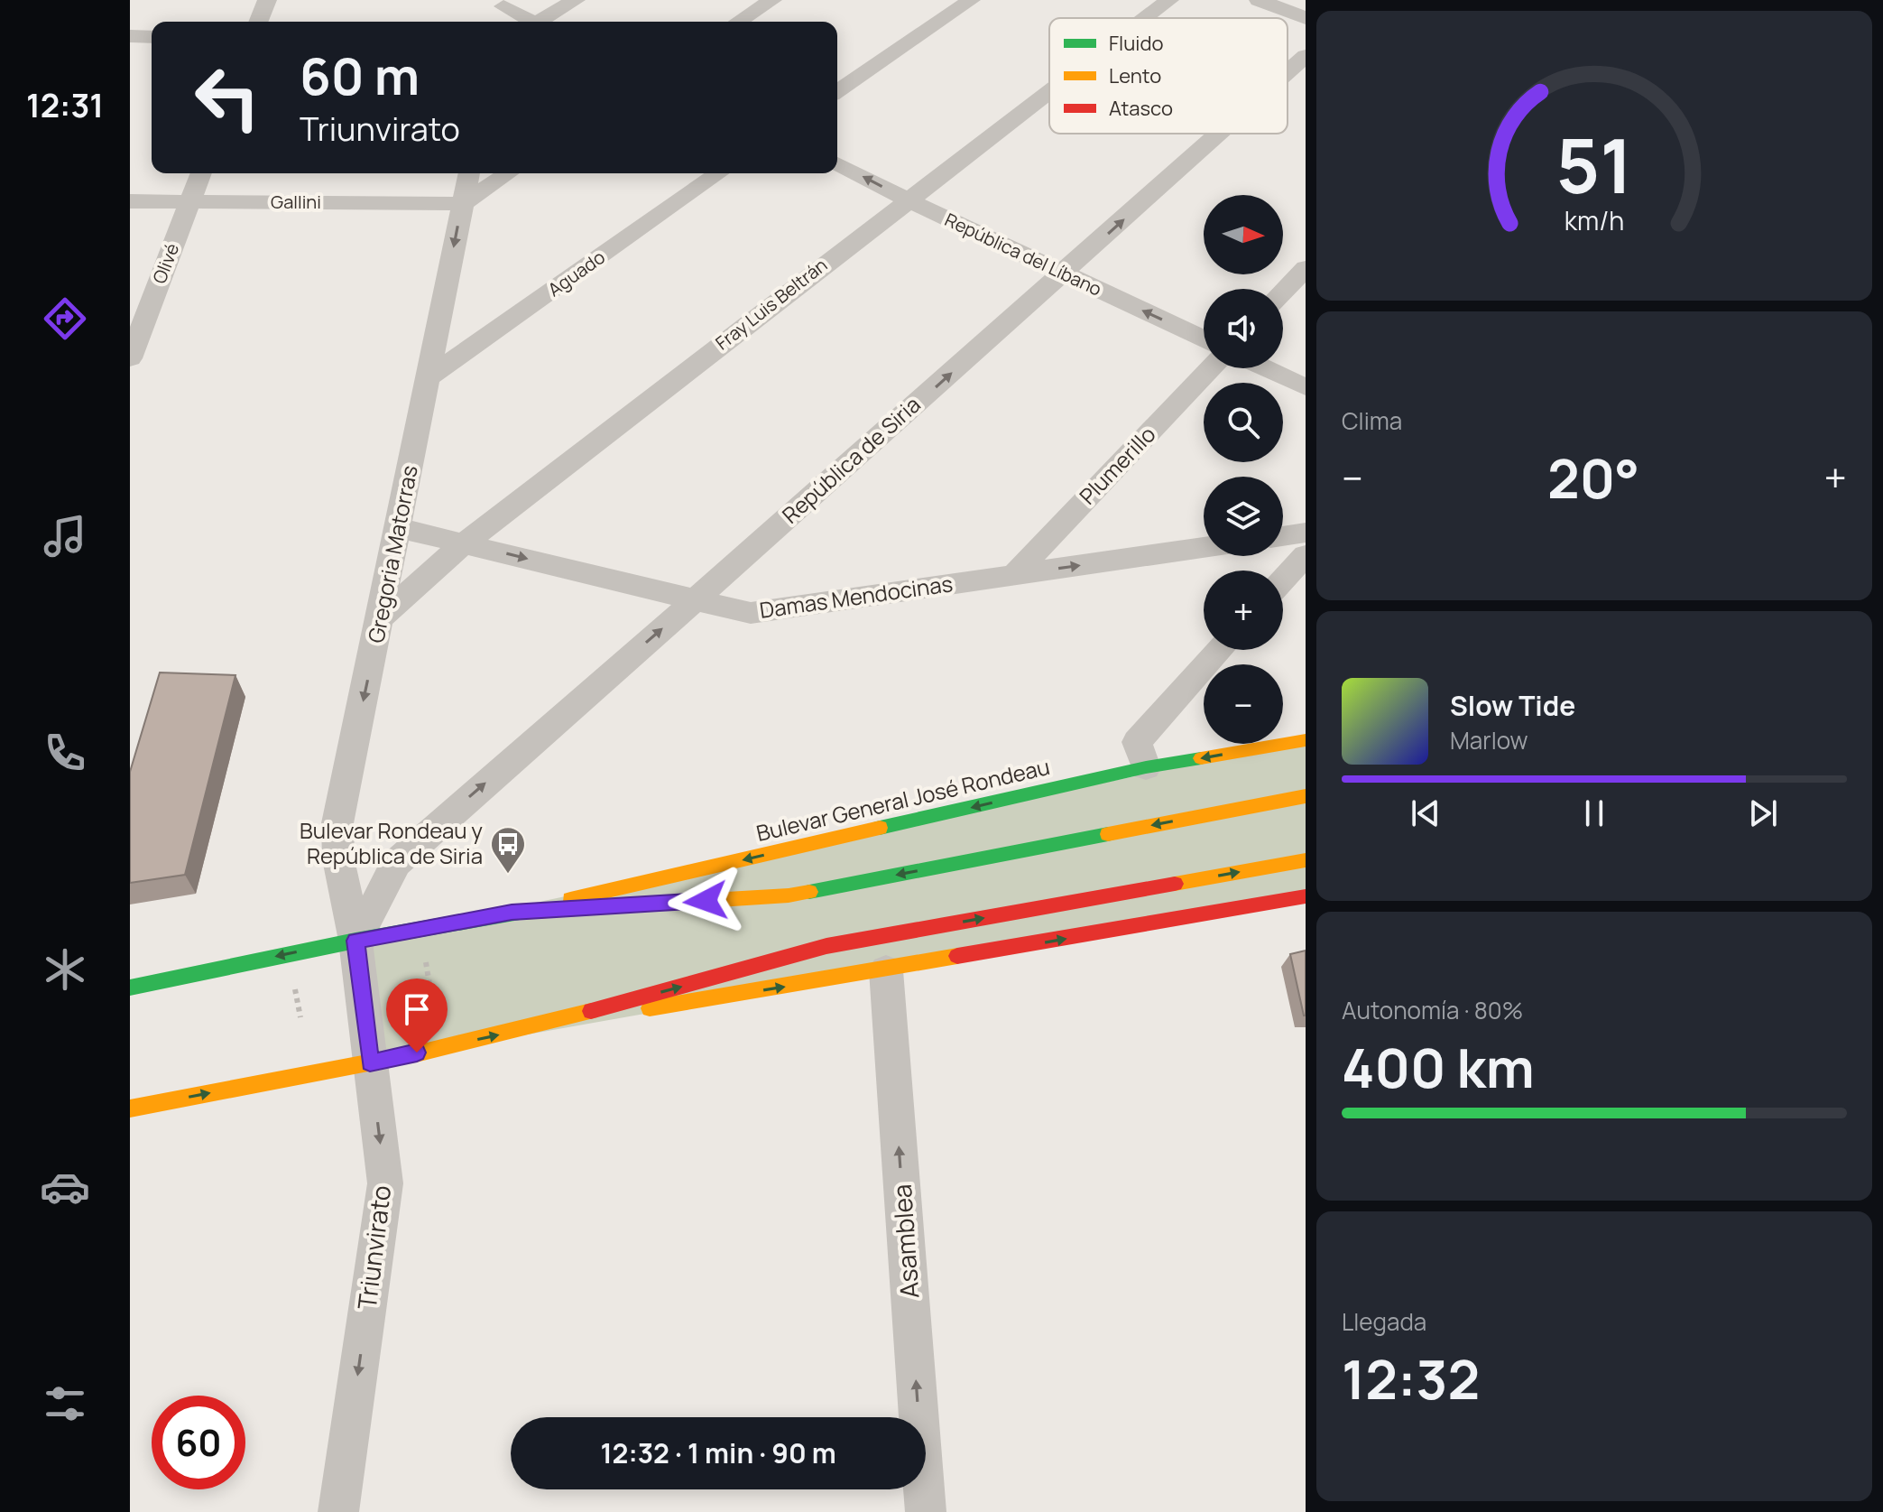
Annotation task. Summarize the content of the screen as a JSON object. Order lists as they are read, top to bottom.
{
  "streets": {
    "main road": ["Bulevar General José Rondeau"],
    "street": [
      "Gallini",
      "República del Líbano",
      "Olivé",
      "Aguado",
      "Fray Luis Beltrán",
      "República de Siria",
      "Plumerillo",
      "Gregoria Matorras",
      "Damas Mendocinas",
      "Asamblea",
      "Triunvirato"
    ]
  },
  "crossings": [
    ["Gallini", "Olivé"],
    ["Gallini", "Gregoria Matorras"],
    ["República del Líbano", "Fray Luis Beltrán"],
    ["República del Líbano", "República de Siria"],
    ["Aguado", "Gregoria Matorras"],
    ["Fray Luis Beltrán", "Gregoria Matorras"],
    ["Fray Luis Beltrán", "Damas Mendocinas"],
    ["República de Siria", "Gregoria Matorras"],
    ["República de Siria", "Damas Mendocinas"],
    ["República de Siria", "Bulevar General José Rondeau"],
    ["República de Siria", "Triunvirato"],
    ["Plumerillo", "Damas Mendocinas"],
    ["Gregoria Matorras", "Damas Mendocinas"],
    ["Gregoria Matorras", "Bulevar General José Rondeau"],
    ["Gregoria Matorras", "Triunvirato"],
    ["Bulevar General José Rondeau", "Triunvirato"]
  ],
  "one_way": [
    "República del Líbano",
    "República de Siria",
    "Gregoria Matorras",
    "Damas Mendocinas",
    "Asamblea",
    "Triunvirato"
  ],
  "places": {
    "bus stop": ["Bulevar Rondeau y República de Siria"]
  },
  "legend": ["Fluido", "Lento", "Atasco"],
  "north": "right",
  "page": {
    "tabs": "12:31",
    "turn": ["60 m", "Triunvirato"],
    "map_buttons": ["+", "−"],
    "tile": [
      "Clima",
      ["Autonomía · 80%", "400 km"],
      ["Llegada", "12:32"]
    ],
    "heat": ["−", "20°", "+"],
    "song": ["Slow Tide", "Marlow"],
    "limit": "60",
    "trip": "12:32 · 1 min · 90 m",
    "gauge": ["51", "km/h"]
  }
}
